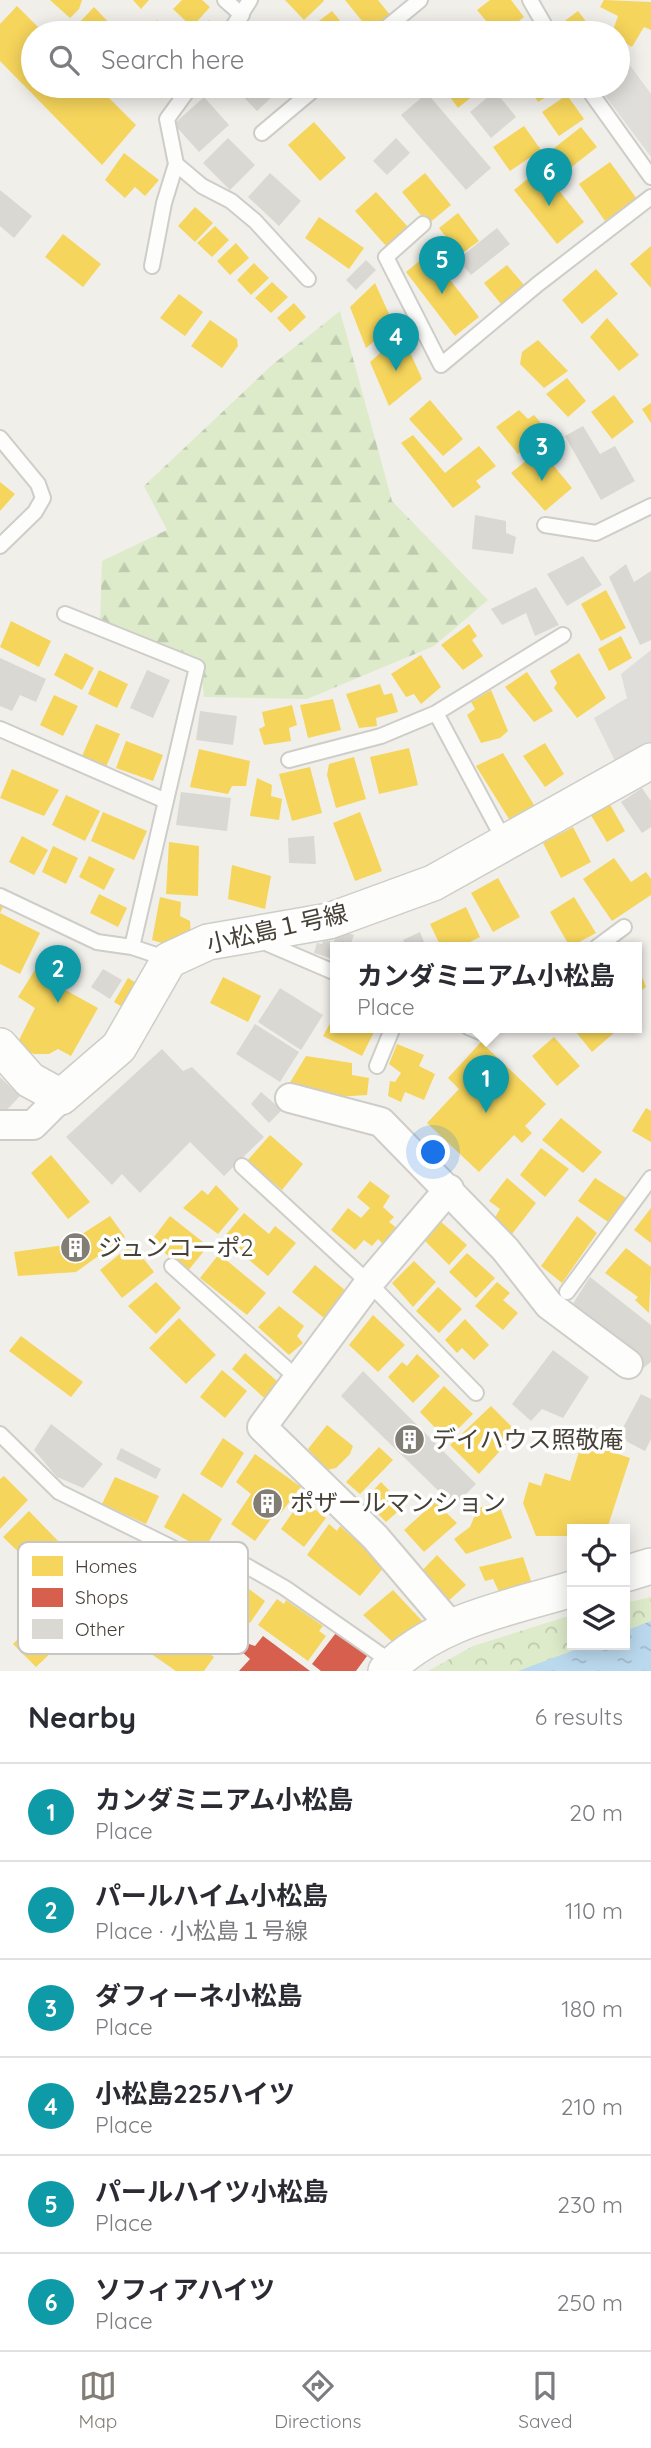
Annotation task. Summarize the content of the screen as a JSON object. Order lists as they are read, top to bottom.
{
  "streets": {
    "street": ["小松島１号線"]
  },
  "places": {
    "building": ["ジュンコーポ2", "デイハウス照敬庵", "ポザールマンション"]
  },
  "legend": ["Homes", "Shops", "Other"],
  "page": {
    "search": "Search here",
    "pins": [
      "6",
      "5",
      "4",
      "3",
      "2",
      "1"
    ],
    "popup": ["カンダミニアム小松島", "Place"],
    "heading": ["Nearby", "6 results"],
    "list": [
      {
        "mark": "1",
        "name": "カンダミニアム小松島",
        "note": "Place",
        "value": "20 m"
      },
      {
        "mark": "2",
        "name": "パールハイム小松島",
        "note": "Place · 小松島１号線",
        "value": "110 m"
      },
      {
        "mark": "3",
        "name": "ダフィーネ小松島",
        "note": "Place",
        "value": "180 m"
      },
      {
        "mark": "4",
        "name": "小松島225ハイツ",
        "note": "Place",
        "value": "210 m"
      },
      {
        "mark": "5",
        "name": "パールハイツ小松島",
        "note": "Place",
        "value": "230 m"
      },
      {
        "mark": "6",
        "name": "ソフィアハイツ",
        "note": "Place",
        "value": "250 m"
      }
    ],
    "nav": ["Map", "Directions", "Saved"]
  }
}
